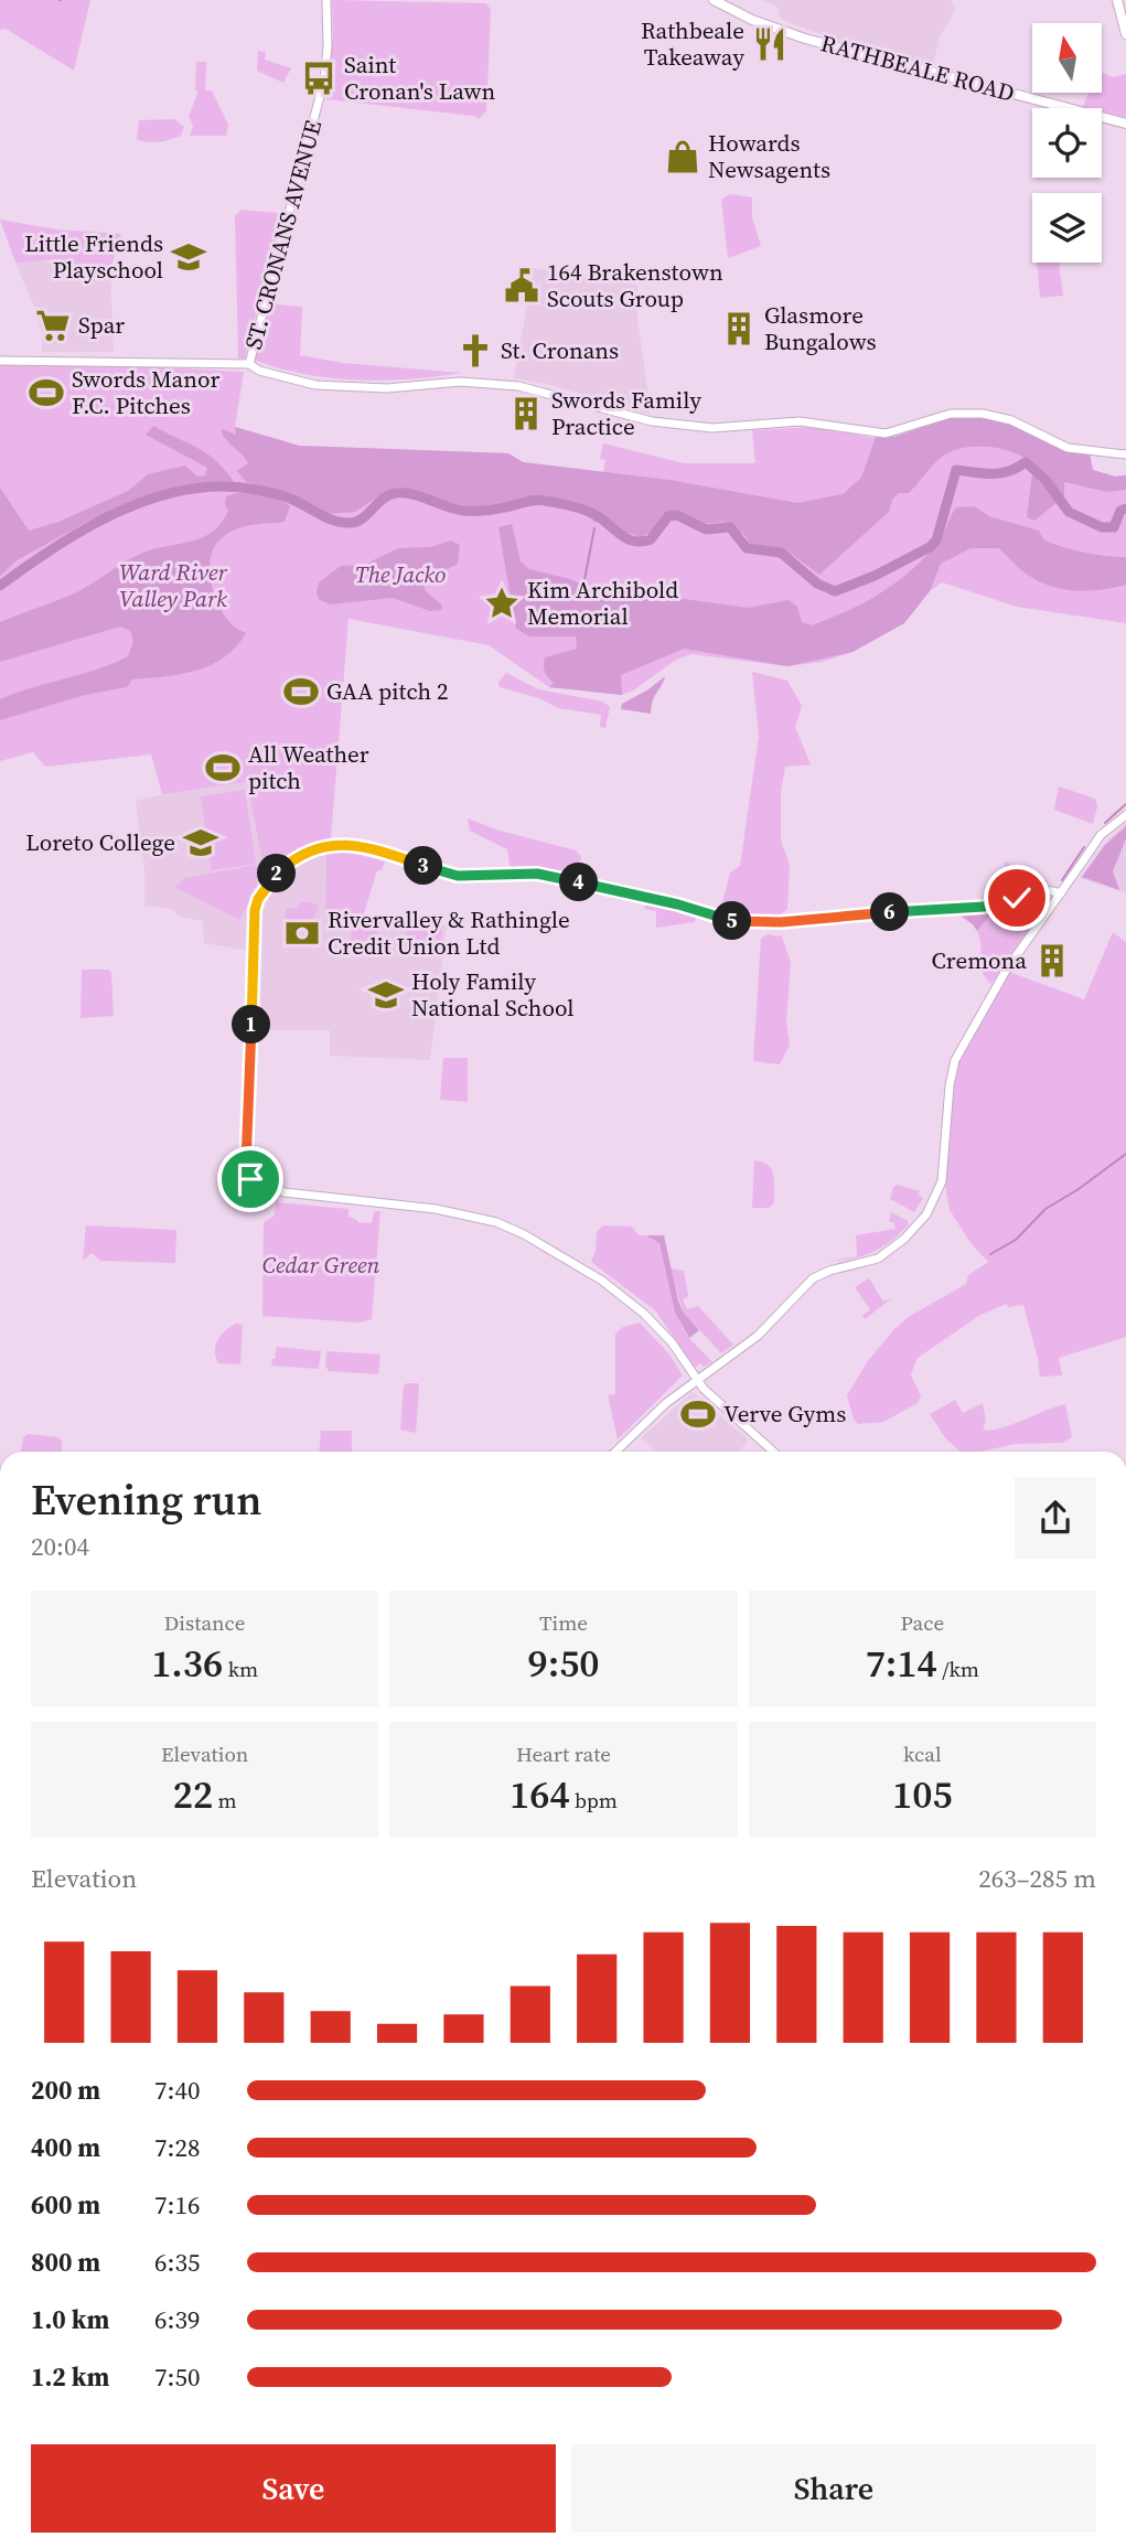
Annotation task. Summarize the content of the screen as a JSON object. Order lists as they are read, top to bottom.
{
  "streets": {
    "main road": ["RATHBEALE ROAD"],
    "street": ["ST. CRONANS AVENUE"]
  },
  "parks": ["Ward River Valley Park", "The Jacko", "Cedar Green"],
  "places": {
    "restaurant": ["Rathbeale Takeaway"],
    "bus stop": ["Saint Cronan's Lawn"],
    "shop": ["Howards Newsagents"],
    "school or university": ["Little Friends Playschool", "Loreto College", "Holy Family National School"],
    "public building": ["164 Brakenstown Scouts Group"],
    "supermarket": ["Spar"],
    "building": ["Glasmore Bungalows", "Swords Family Practice", "Cremona"],
    "church": ["St. Cronans"],
    "sports": [
      "Swords Manor F.C. Pitches",
      "GAA pitch 2",
      "All Weather pitch",
      "Verve Gyms"
    ],
    "place": ["Kim Archibold Memorial"],
    "bank": ["Rivervalley & Rathingle Credit Union Ltd"]
  },
  "north": "top",
  "page": {
    "pins": [
      "3",
      "2",
      "4",
      "6",
      "5",
      "1"
    ],
    "heading": ["Evening run", "20:04"],
    "stats": [
      ["Distance", "1.36 km"],
      ["Time", "9:50"],
      ["Pace", "7:14 /km"],
      ["Elevation", "22 m"],
      ["Heart rate", "164 bpm"],
      ["kcal", "105"]
    ],
    "chart": ["Elevation", "263–285 m"],
    "list": [
      {
        "name": "200 m",
        "note": "7:40"
      },
      {
        "name": "400 m",
        "note": "7:28"
      },
      {
        "name": "600 m",
        "note": "7:16"
      },
      {
        "name": "800 m",
        "note": "6:35"
      },
      {
        "name": "1.0 km",
        "note": "6:39"
      },
      {
        "name": "1.2 km",
        "note": "7:50"
      }
    ],
    "buttons": ["Save", "Share"]
  }
}
